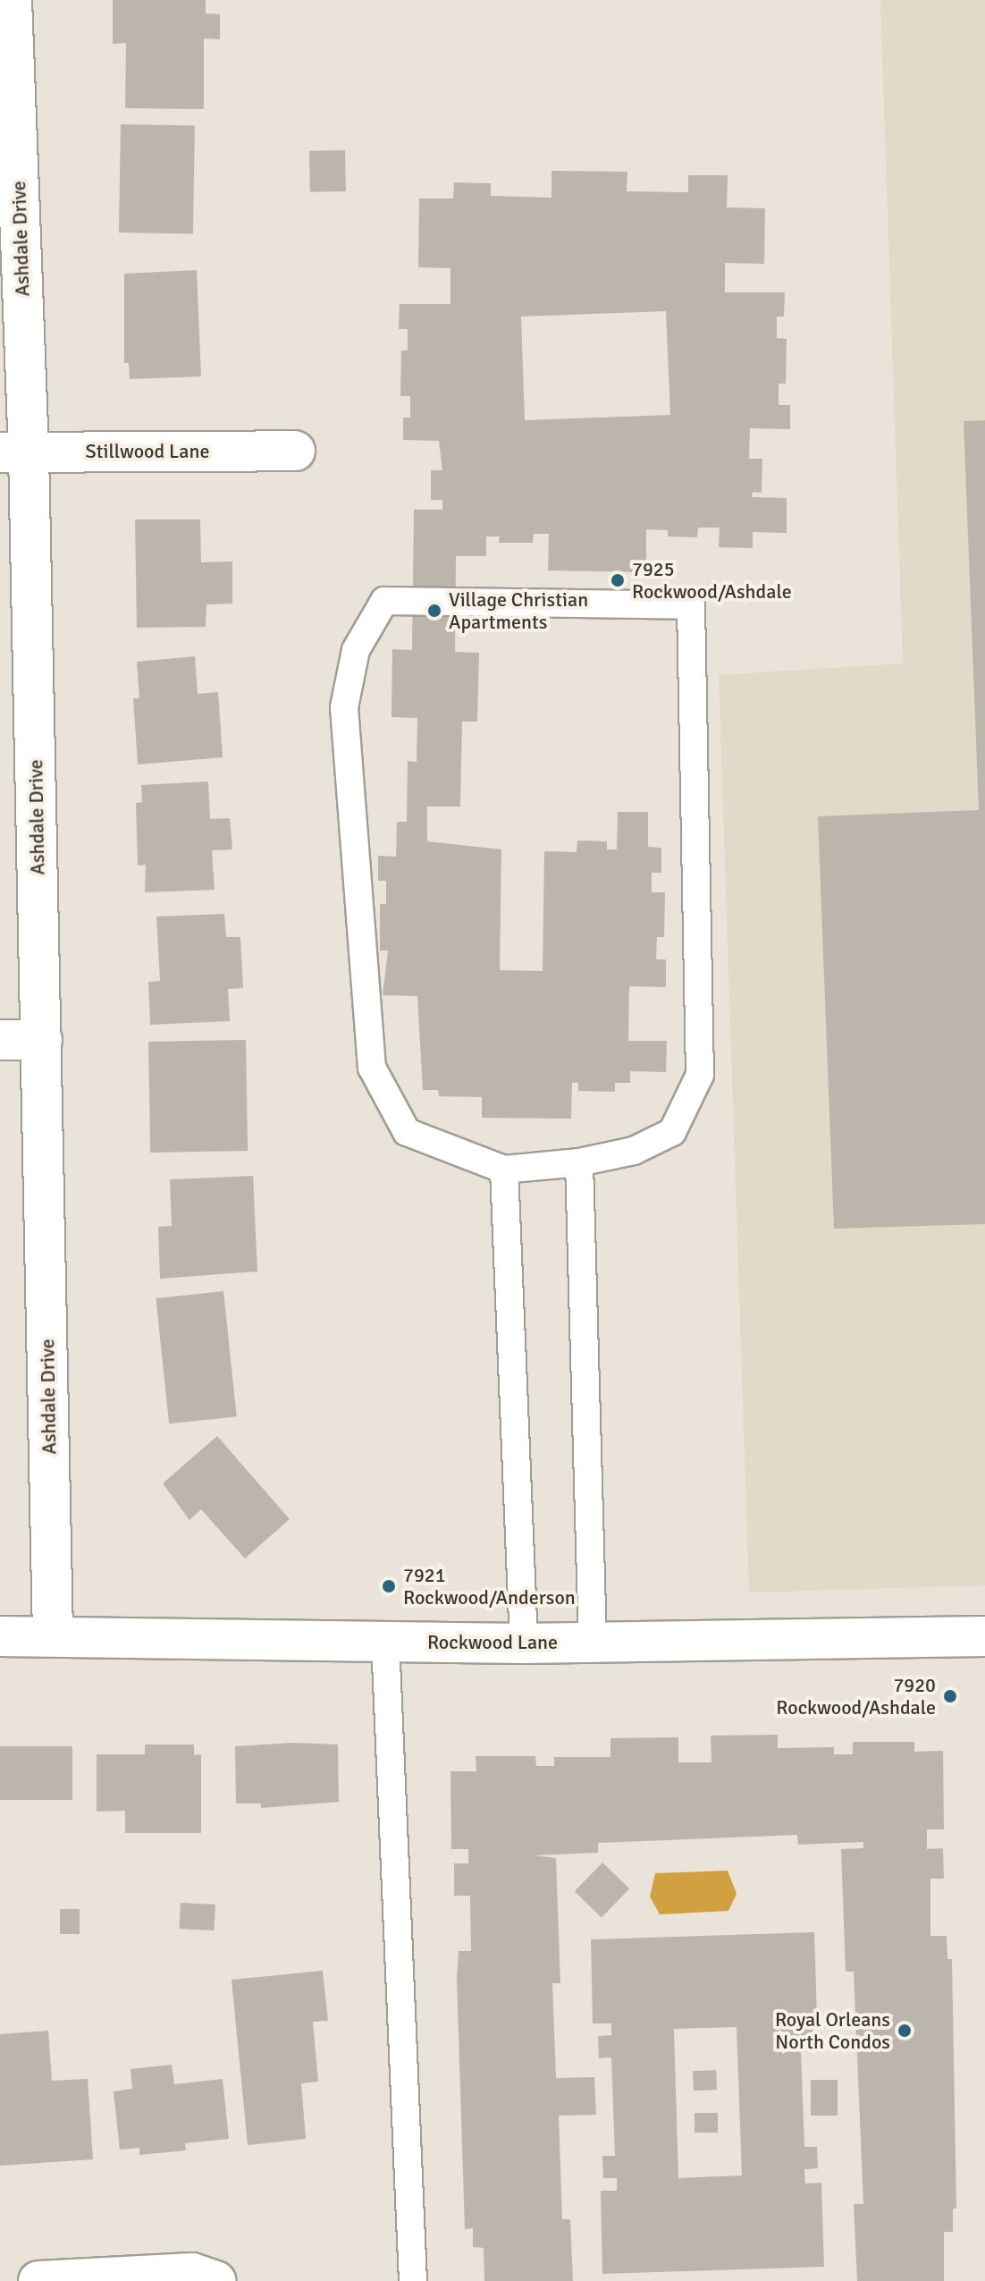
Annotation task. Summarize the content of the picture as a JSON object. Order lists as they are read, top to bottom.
{
  "streets": {
    "street": ["Ashdale Drive", "Stillwood Lane", "Rockwood Lane"]
  },
  "crossings": [
    ["Ashdale Drive", "Stillwood Lane"],
    ["Ashdale Drive", "Rockwood Lane"]
  ],
  "places": [
    "7925 Rockwood/Ashdale",
    "Village Christian Apartments",
    "7921 Rockwood/Anderson",
    "7920 Rockwood/Ashdale",
    "Royal Orleans North Condos"
  ]
}
